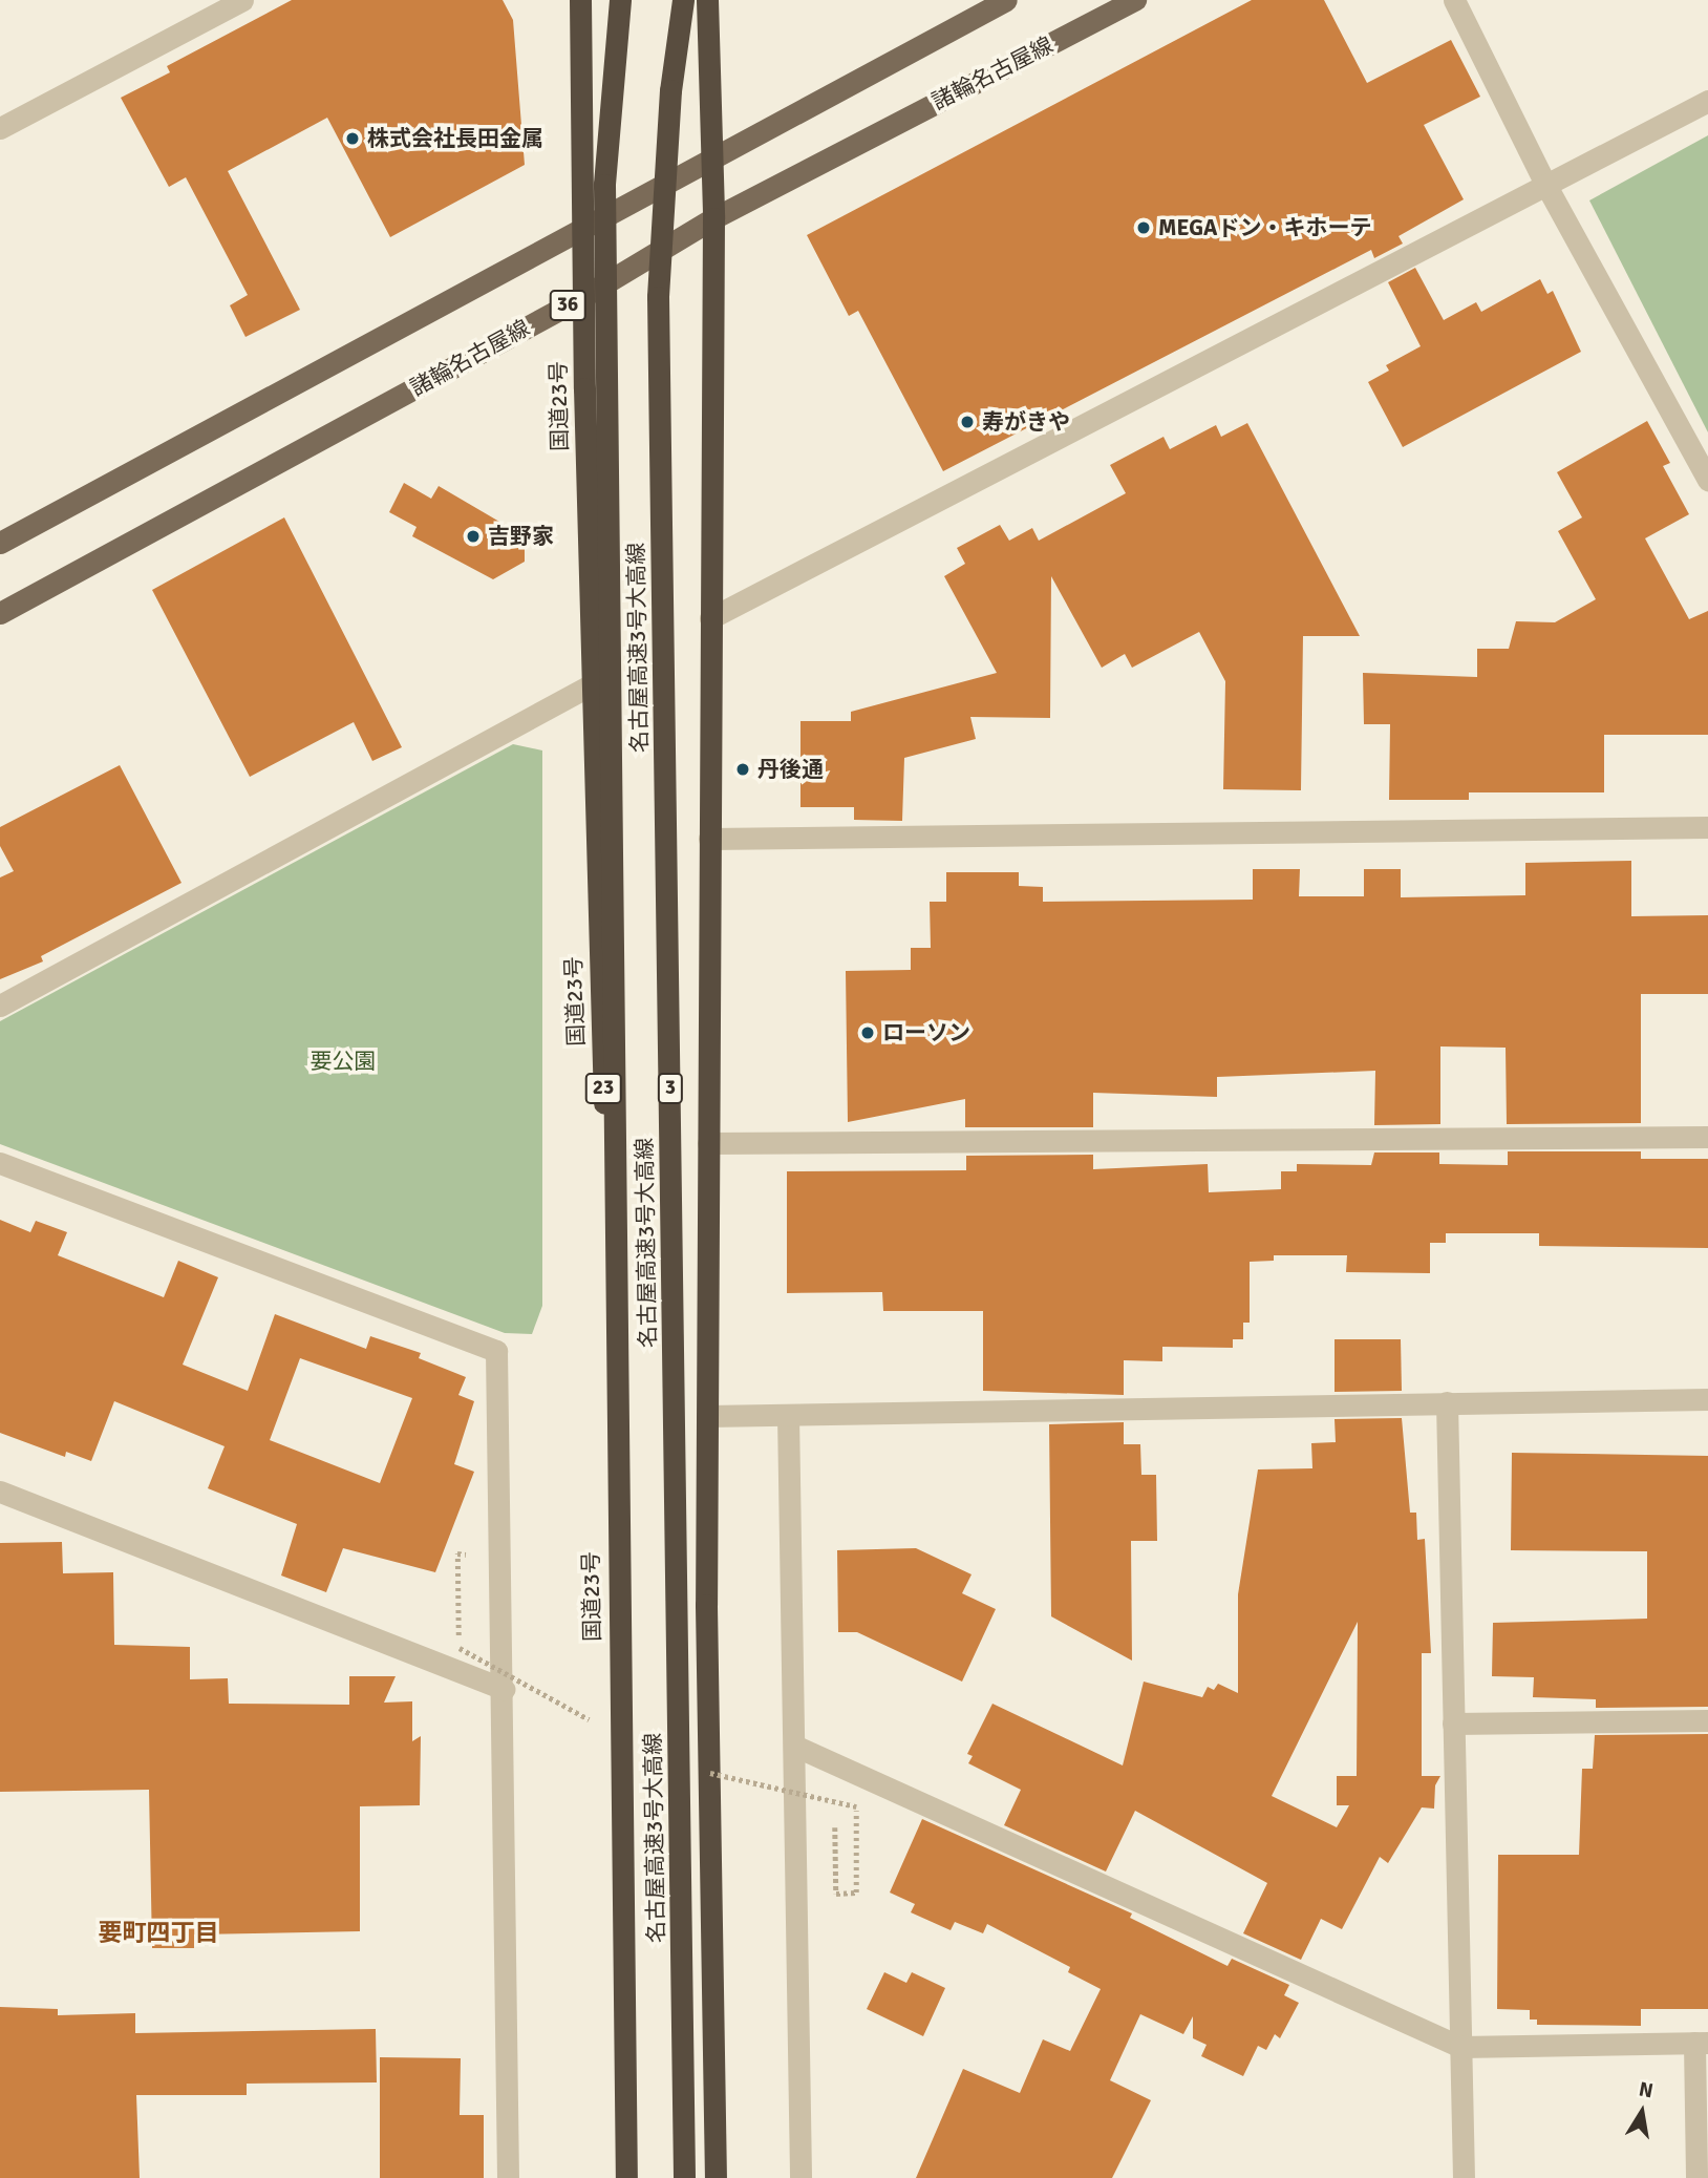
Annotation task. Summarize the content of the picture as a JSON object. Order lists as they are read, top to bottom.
{
  "streets": {
    "highway": [
      "国道23号",
      "名古屋高速3号大高線",
      "23",
      "3"
    ],
    "main road": ["諸輪名古屋線", "36"]
  },
  "crossings": [
    ["諸輪名古屋線", "国道23号"]
  ],
  "districts": ["要町四丁目"],
  "parks": ["要公園"],
  "places": [
    "株式会社長田金属",
    "MEGAドン・キホーテ",
    "寿がきや",
    "吉野家",
    "丹後通",
    "ローソン"
  ],
  "north": "top"
}
